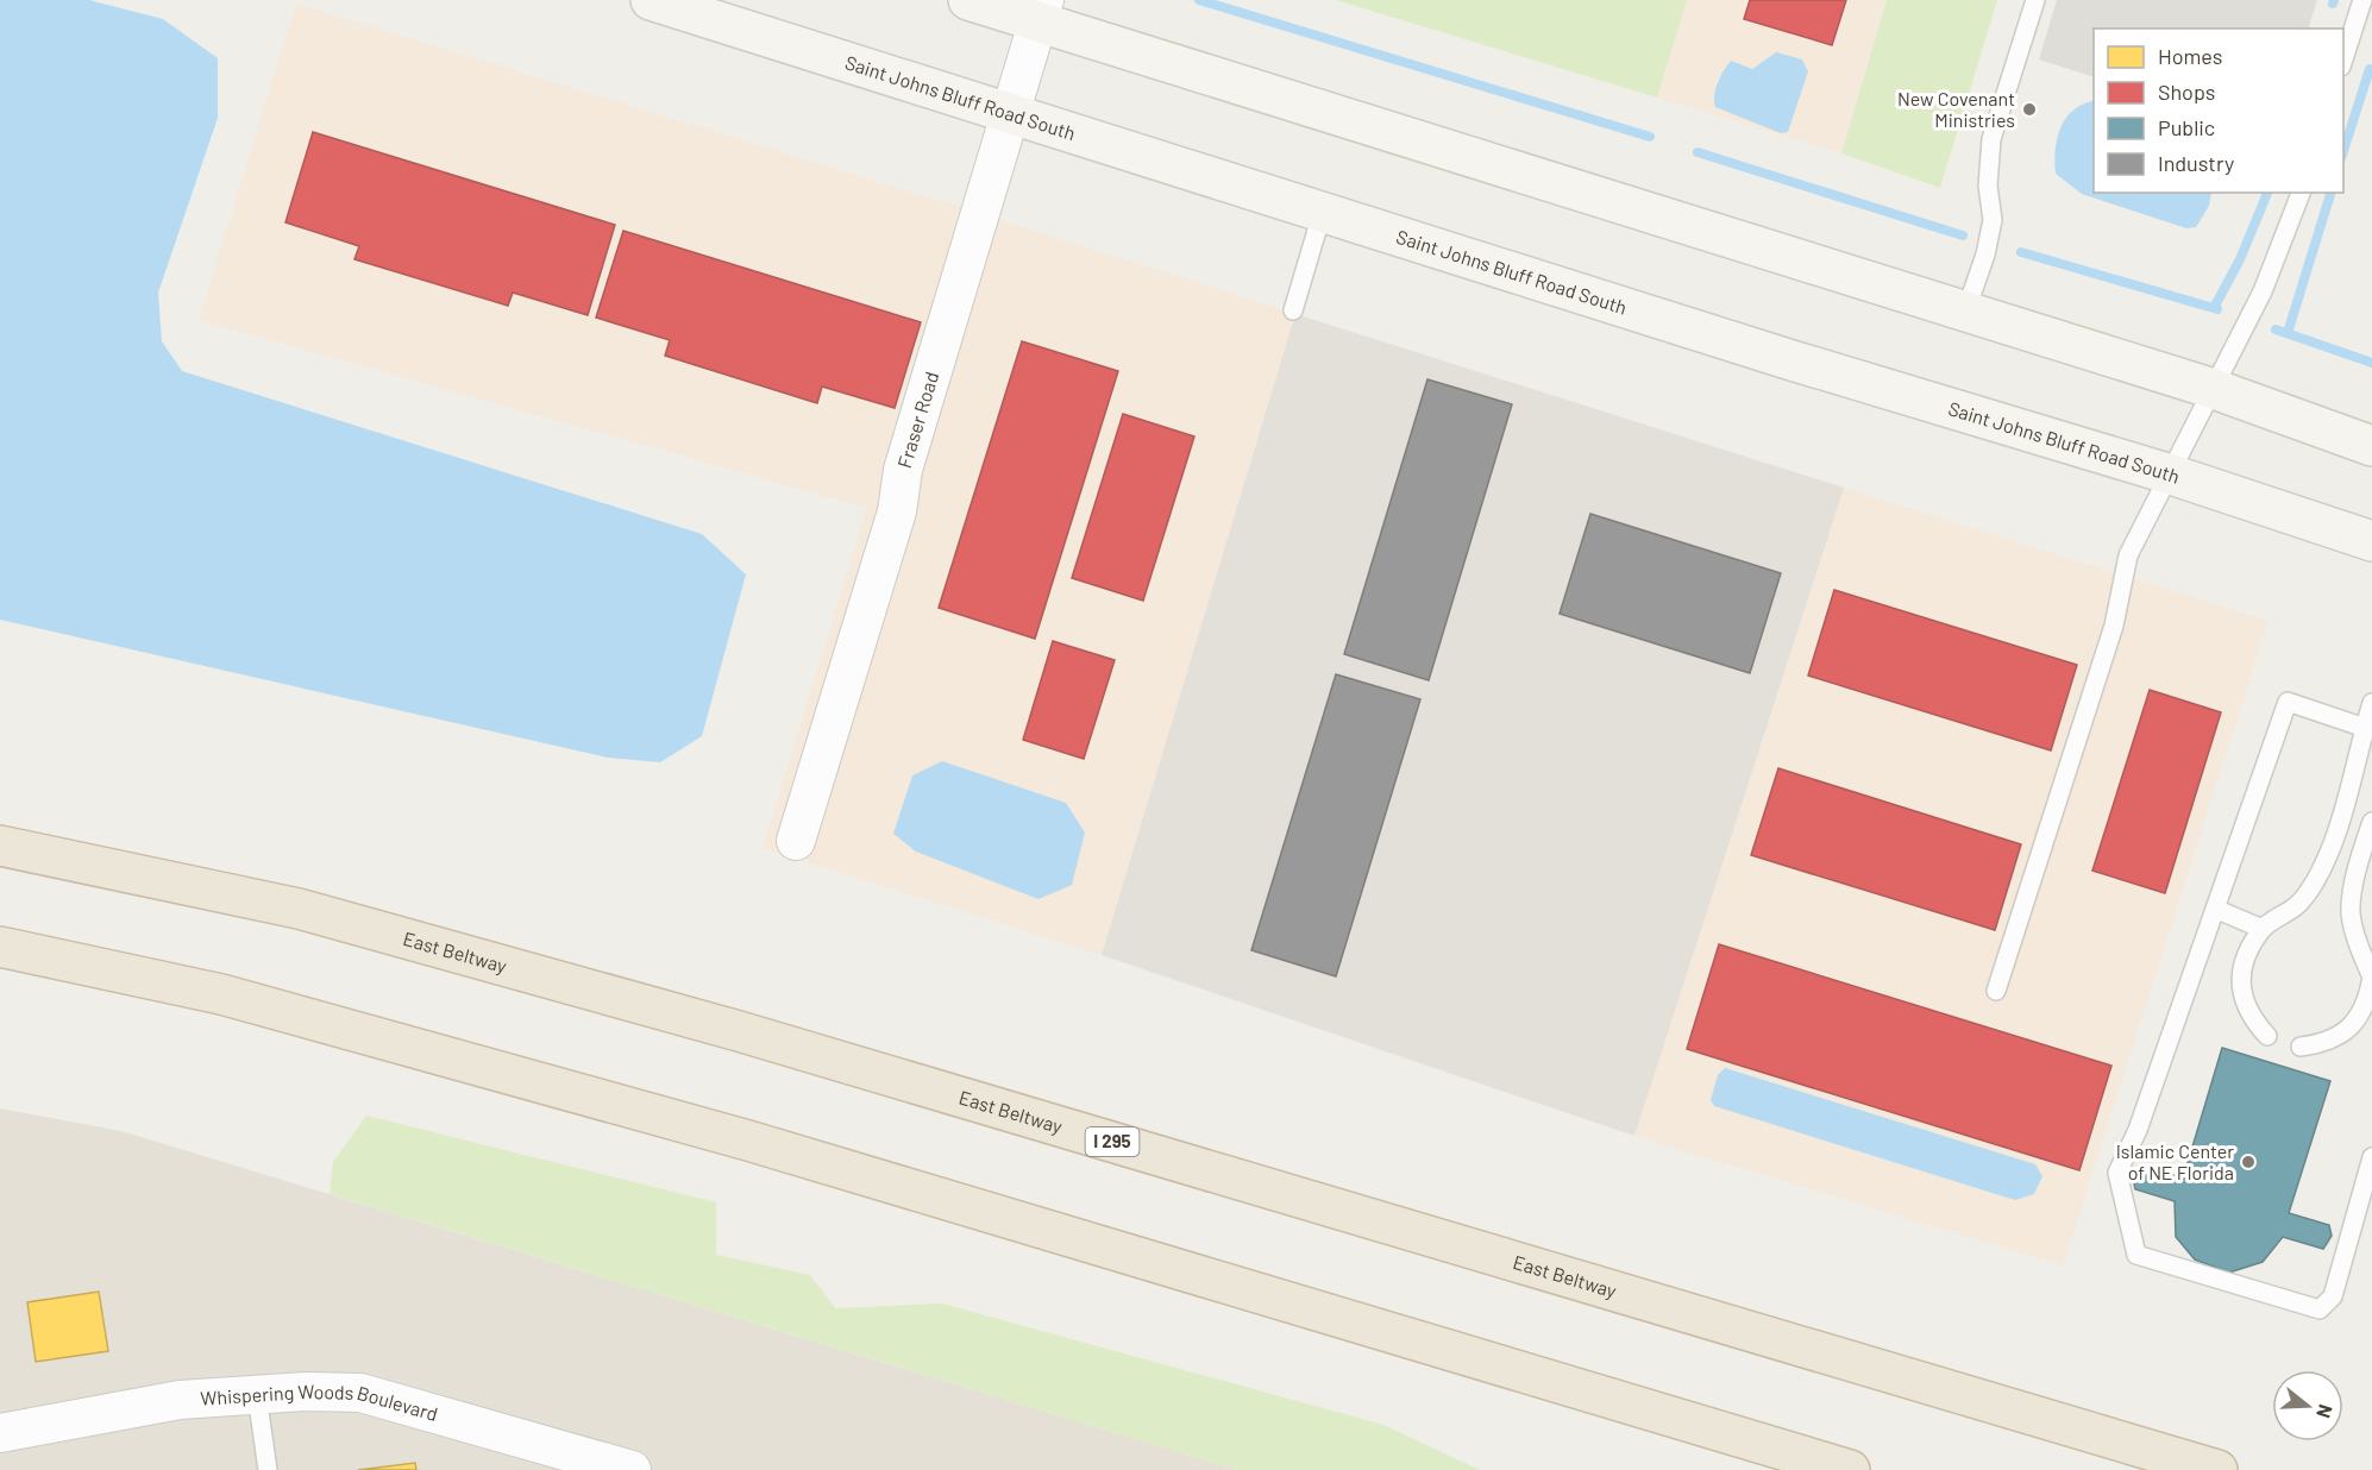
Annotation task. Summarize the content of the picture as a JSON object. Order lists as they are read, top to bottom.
{
  "streets": {
    "highway": ["East Beltway", "I 295"],
    "main road": ["Saint Johns Bluff Road South"],
    "street": ["Fraser Road", "Whispering Woods Boulevard"]
  },
  "crossings": [
    ["Saint Johns Bluff Road South", "Fraser Road"]
  ],
  "places": ["New Covenant Ministries", "Islamic Center of NE Florida"],
  "legend": [
    "Homes",
    "Shops",
    "Public",
    "Industry"
  ],
  "north": "right"
}
